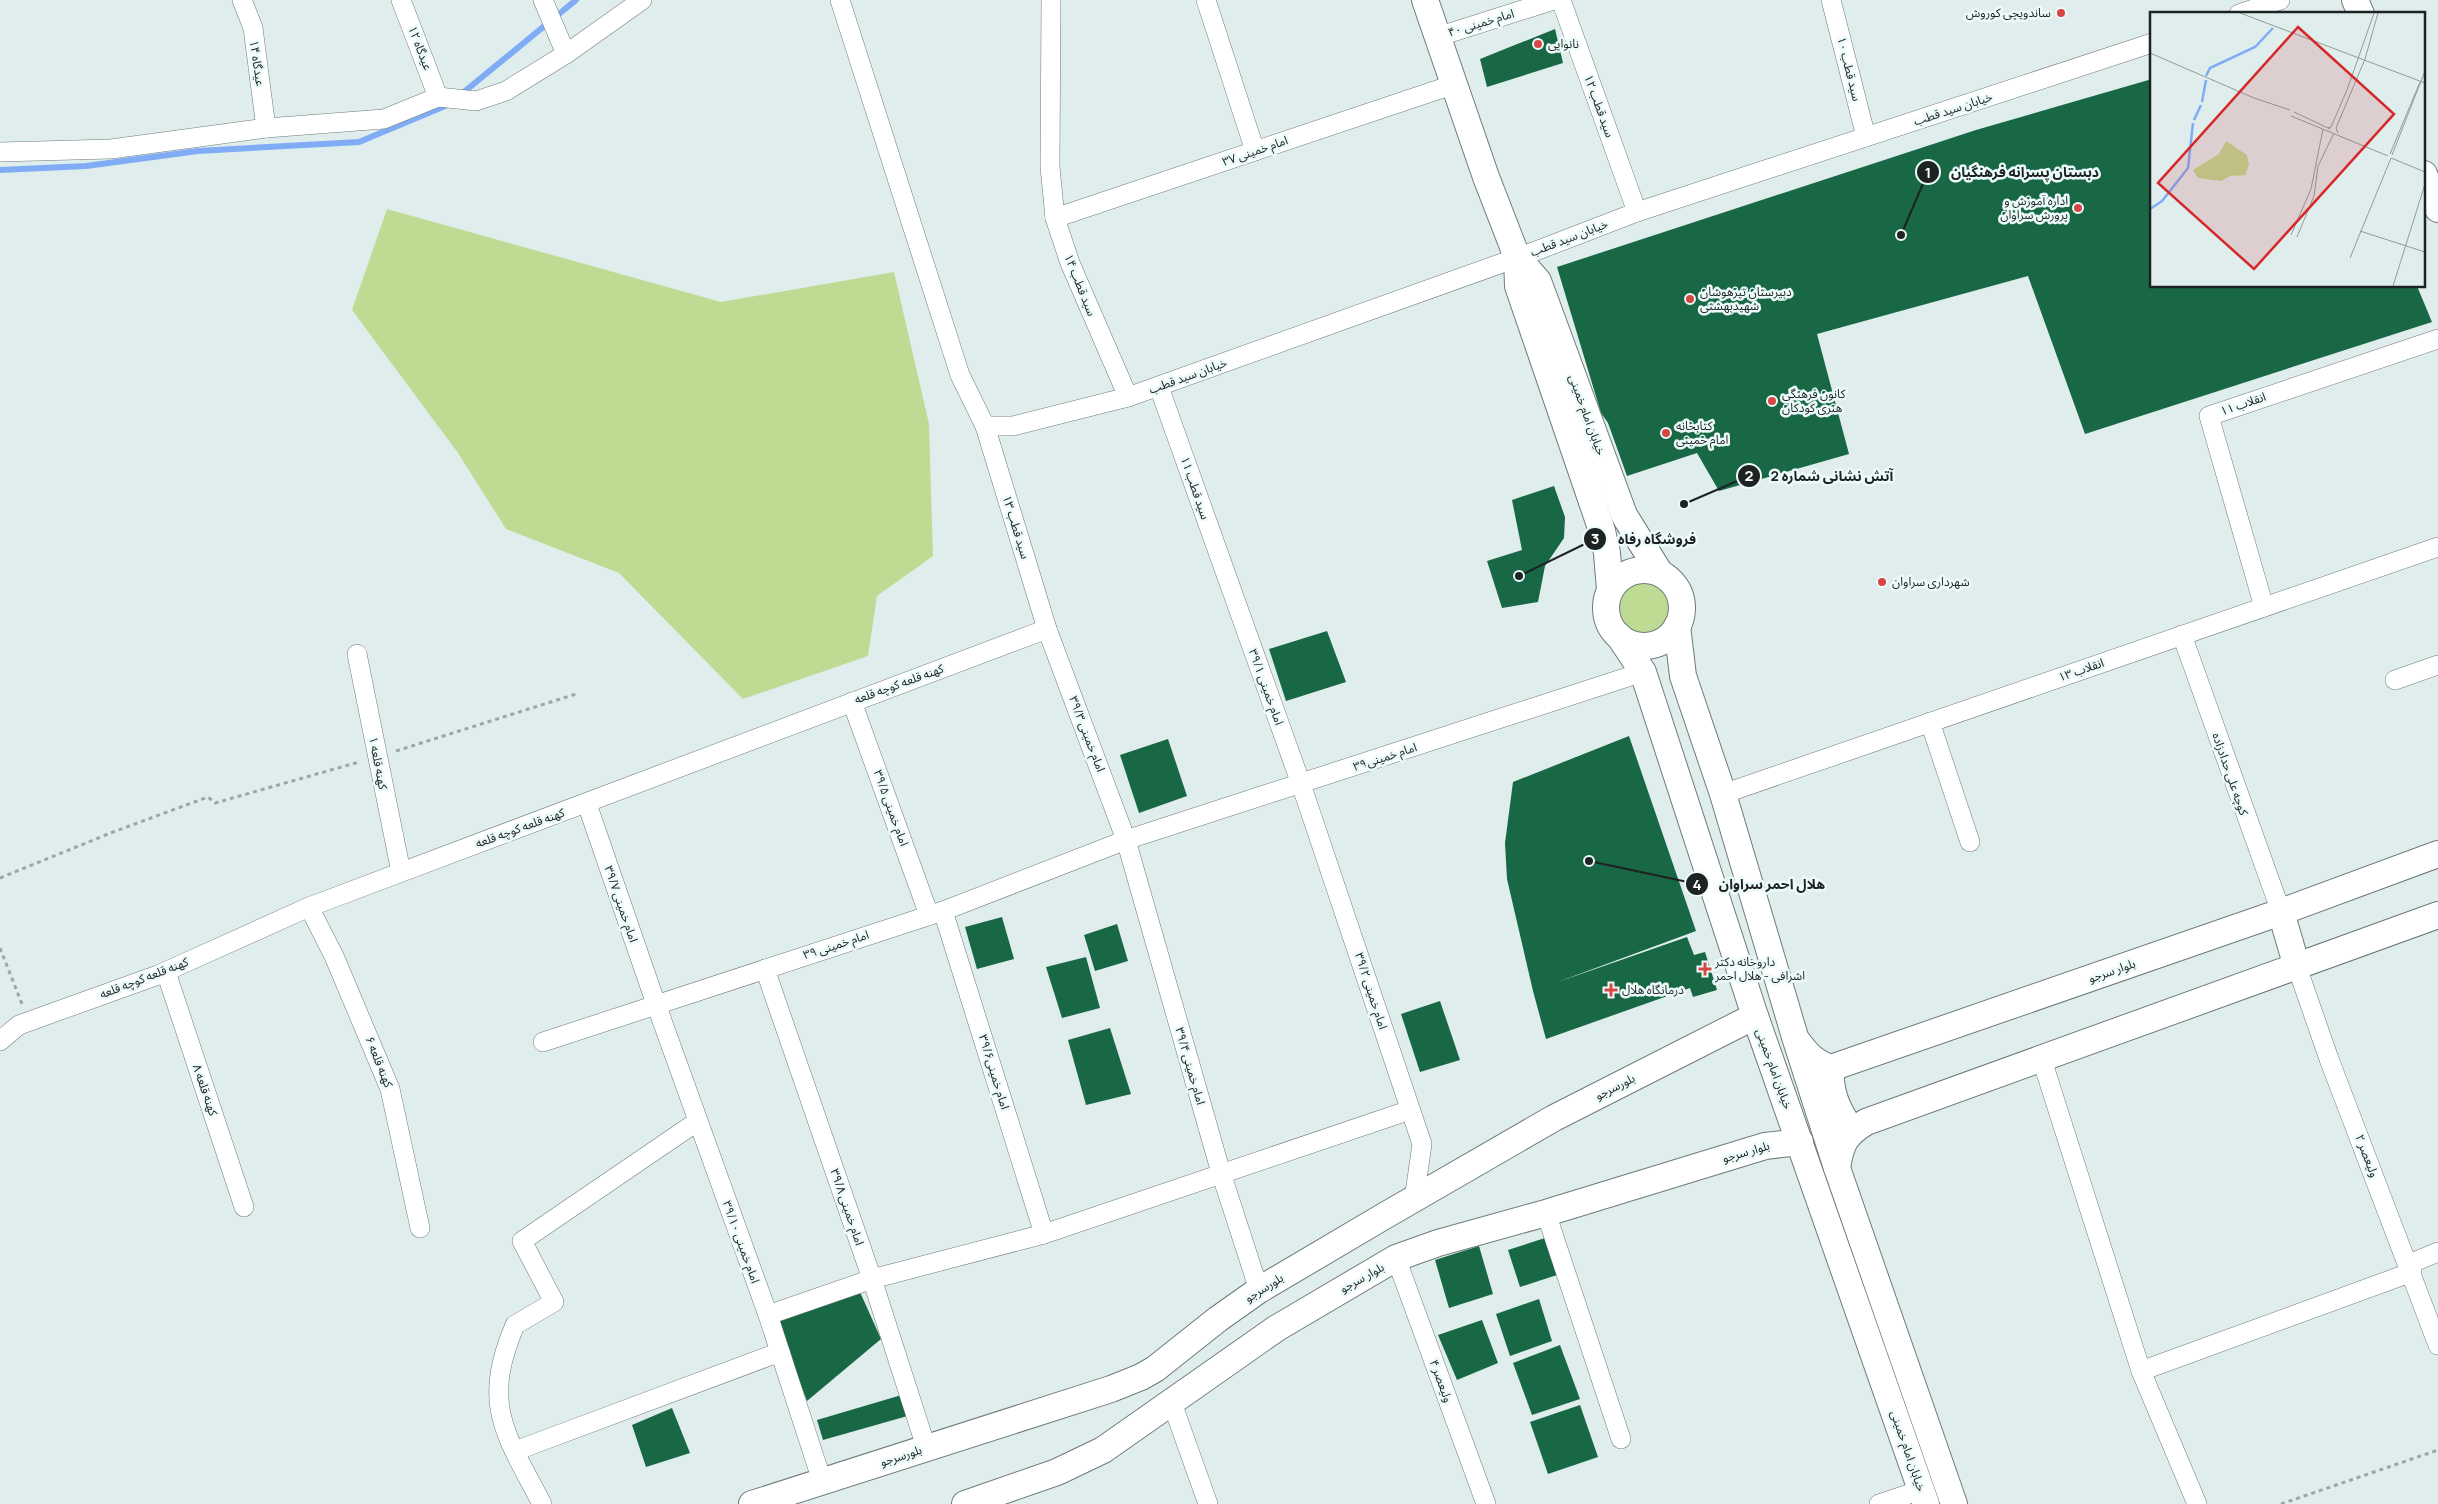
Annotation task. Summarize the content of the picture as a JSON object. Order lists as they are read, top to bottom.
{
  "streets": {
    "street": [
      "امام خمینی ۴۰",
      "عیدگاه ۱۲",
      "عیدگاه ۱۴",
      "سید قطب ۱۰",
      "سید قطب ۱۲",
      "خیابان سید قطب",
      "امام خمینی ۳۷",
      "سید قطب ۱۴",
      "انقلاب ۱۱",
      "خیابان امام خمینی",
      "سید قطب ۱۱",
      "سید قطب ۱۳",
      "انقلاب ۱۳",
      "کهنه قلعه کوچه قلعه",
      "امام خمینی ۳۹/۱",
      "امام خمینی ۳۹/۳",
      "امام خمینی۳۹",
      "کهنه قلعه ۱",
      "کوچه علی حدادزاده",
      "امام خمینی ۳۹/۵",
      "امام خمینی ۳۹/۷",
      "امام خمینی ۳۹",
      "بلوار سرجو",
      "امام خمینی ۳۹/۲",
      "کهنه قلعه ۶",
      "امام خمینی ۳۹/۴",
      "امام خمینی۳۹/۶",
      "بلورسرجو",
      "کهنه قلعه ۸",
      "ولیعصر ۲",
      "امام خمینی ۳۹/۸",
      "امام خمینی ۳۹/۱۰",
      "ولیعصر ۴"
    ]
  },
  "crossings": [
    ["امام خمینی ۴۰", "خیابان امام خمینی"],
    ["سید قطب ۱۰", "خیابان سید قطب"],
    ["سید قطب ۱۲", "خیابان سید قطب"],
    ["خیابان سید قطب", "سید قطب ۱۴"],
    ["خیابان سید قطب", "خیابان امام خمینی"],
    ["خیابان سید قطب", "سید قطب ۱۱"],
    ["خیابان سید قطب", "سید قطب ۱۳"],
    ["امام خمینی ۳۷", "سید قطب ۱۴"],
    ["امام خمینی ۳۷", "خیابان امام خمینی"],
    ["انقلاب ۱۱", "انقلاب ۱۳"],
    ["خیابان امام خمینی", "انقلاب ۱۳"],
    ["خیابان امام خمینی", "امام خمینی۳۹"],
    ["خیابان امام خمینی", "بلوار سرجو"],
    ["خیابان امام خمینی", "بلورسرجو"],
    ["سید قطب ۱۱", "امام خمینی ۳۹/۱"],
    ["سید قطب ۱۳", "کهنه قلعه کوچه قلعه"],
    ["سید قطب ۱۳", "امام خمینی ۳۹/۳"],
    ["انقلاب ۱۳", "کوچه علی حدادزاده"],
    ["کهنه قلعه کوچه قلعه", "امام خمینی ۳۹/۳"],
    ["کهنه قلعه کوچه قلعه", "کهنه قلعه ۱"],
    ["کهنه قلعه کوچه قلعه", "امام خمینی ۳۹/۵"],
    ["کهنه قلعه کوچه قلعه", "امام خمینی ۳۹/۷"],
    ["کهنه قلعه کوچه قلعه", "کهنه قلعه ۶"],
    ["کهنه قلعه کوچه قلعه", "کهنه قلعه ۸"],
    ["امام خمینی ۳۹/۱", "امام خمینی۳۹"],
    ["امام خمینی ۳۹/۱", "امام خمینی ۳۹/۲"],
    ["امام خمینی ۳۹/۳", "امام خمینی۳۹"],
    ["امام خمینی ۳۹/۳", "امام خمینی ۳۹"],
    ["امام خمینی ۳۹/۳", "امام خمینی ۳۹/۴"],
    ["امام خمینی۳۹", "امام خمینی ۳۹"],
    ["امام خمینی۳۹", "امام خمینی ۳۹/۲"],
    ["امام خمینی۳۹", "امام خمینی ۳۹/۴"],
    ["کوچه علی حدادزاده", "بلوار سرجو"],
    ["امام خمینی ۳۹/۵", "امام خمینی ۳۹"],
    ["امام خمینی ۳۹/۵", "امام خمینی۳۹/۶"],
    ["امام خمینی ۳۹/۷", "امام خمینی ۳۹"],
    ["امام خمینی ۳۹/۷", "امام خمینی ۳۹/۱۰"],
    ["امام خمینی ۳۹", "امام خمینی ۳۹/۴"],
    ["امام خمینی ۳۹", "امام خمینی۳۹/۶"],
    ["امام خمینی ۳۹", "امام خمینی ۳۹/۸"],
    ["امام خمینی ۳۹", "امام خمینی ۳۹/۱۰"],
    ["بلوار سرجو", "ولیعصر ۴"],
    ["امام خمینی ۳۹/۲", "بلورسرجو"],
    ["امام خمینی ۳۹/۴", "بلورسرجو"],
    ["بلورسرجو", "امام خمینی ۳۹/۸"],
    ["بلورسرجو", "امام خمینی ۳۹/۱۰"]
  ],
  "places": {
    "other": [
      "ساندویچی کوروش",
      "نانوایی",
      "اداره آموزش و پرورش سراوان",
      "دبستان پسرانه فرهنگیان",
      "دبیرستان تیزهوشان شهیدبهشتی",
      "کانون فرهنگی هنری کودکان",
      "کتابخانه امام خمینی",
      "آتش نشانی شماره 2",
      "فروشگاه رفاه",
      "شهرداری سراوان",
      "هلال احمر سراوان"
    ],
    "health": ["داروخانه دکتر اشرافی - هلال احمر", "درمانگاه هلال"]
  }
}
